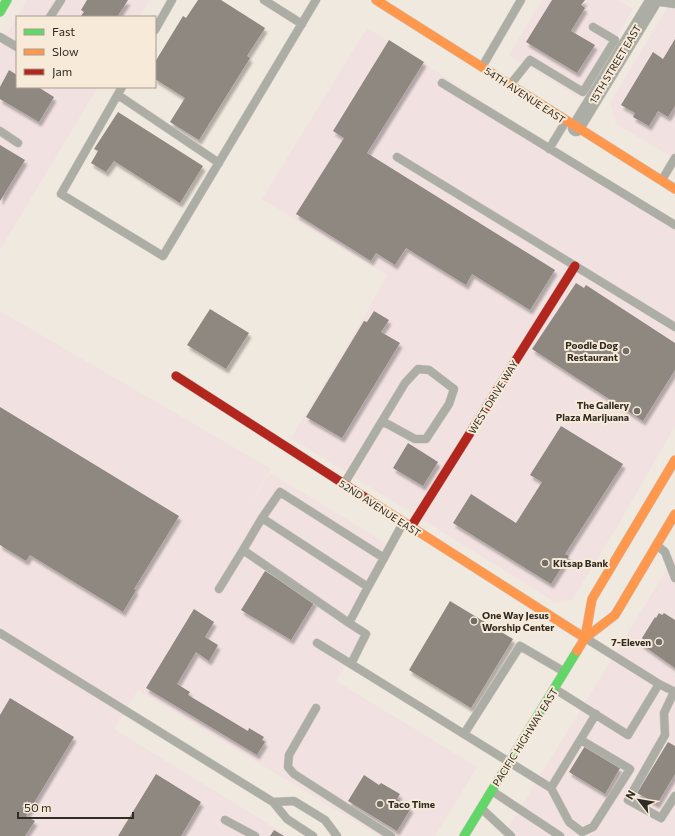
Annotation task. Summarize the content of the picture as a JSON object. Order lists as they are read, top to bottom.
{
  "streets": {
    "main road": [
      "54TH AVENUE EAST",
      "WEST DRIVE WAY",
      "52ND AVENUE EAST",
      "PACIFIC HIGHWAY EAST"
    ],
    "street": ["15TH STREET EAST"]
  },
  "crossings": [
    ["15TH STREET EAST", "54TH AVENUE EAST"],
    ["WEST DRIVE WAY", "52ND AVENUE EAST"],
    ["52ND AVENUE EAST", "PACIFIC HIGHWAY EAST"]
  ],
  "places": [
    "Poodle Dog Restaurant",
    "The Gallery Plaza Marijuana",
    "Kitsap Bank",
    "One Way Jesus Worship Center",
    "7-Eleven",
    "Taco Time"
  ],
  "legend": ["Fast", "Slow", "Jam"],
  "scale_bar": "50 m",
  "north": "top left"
}
